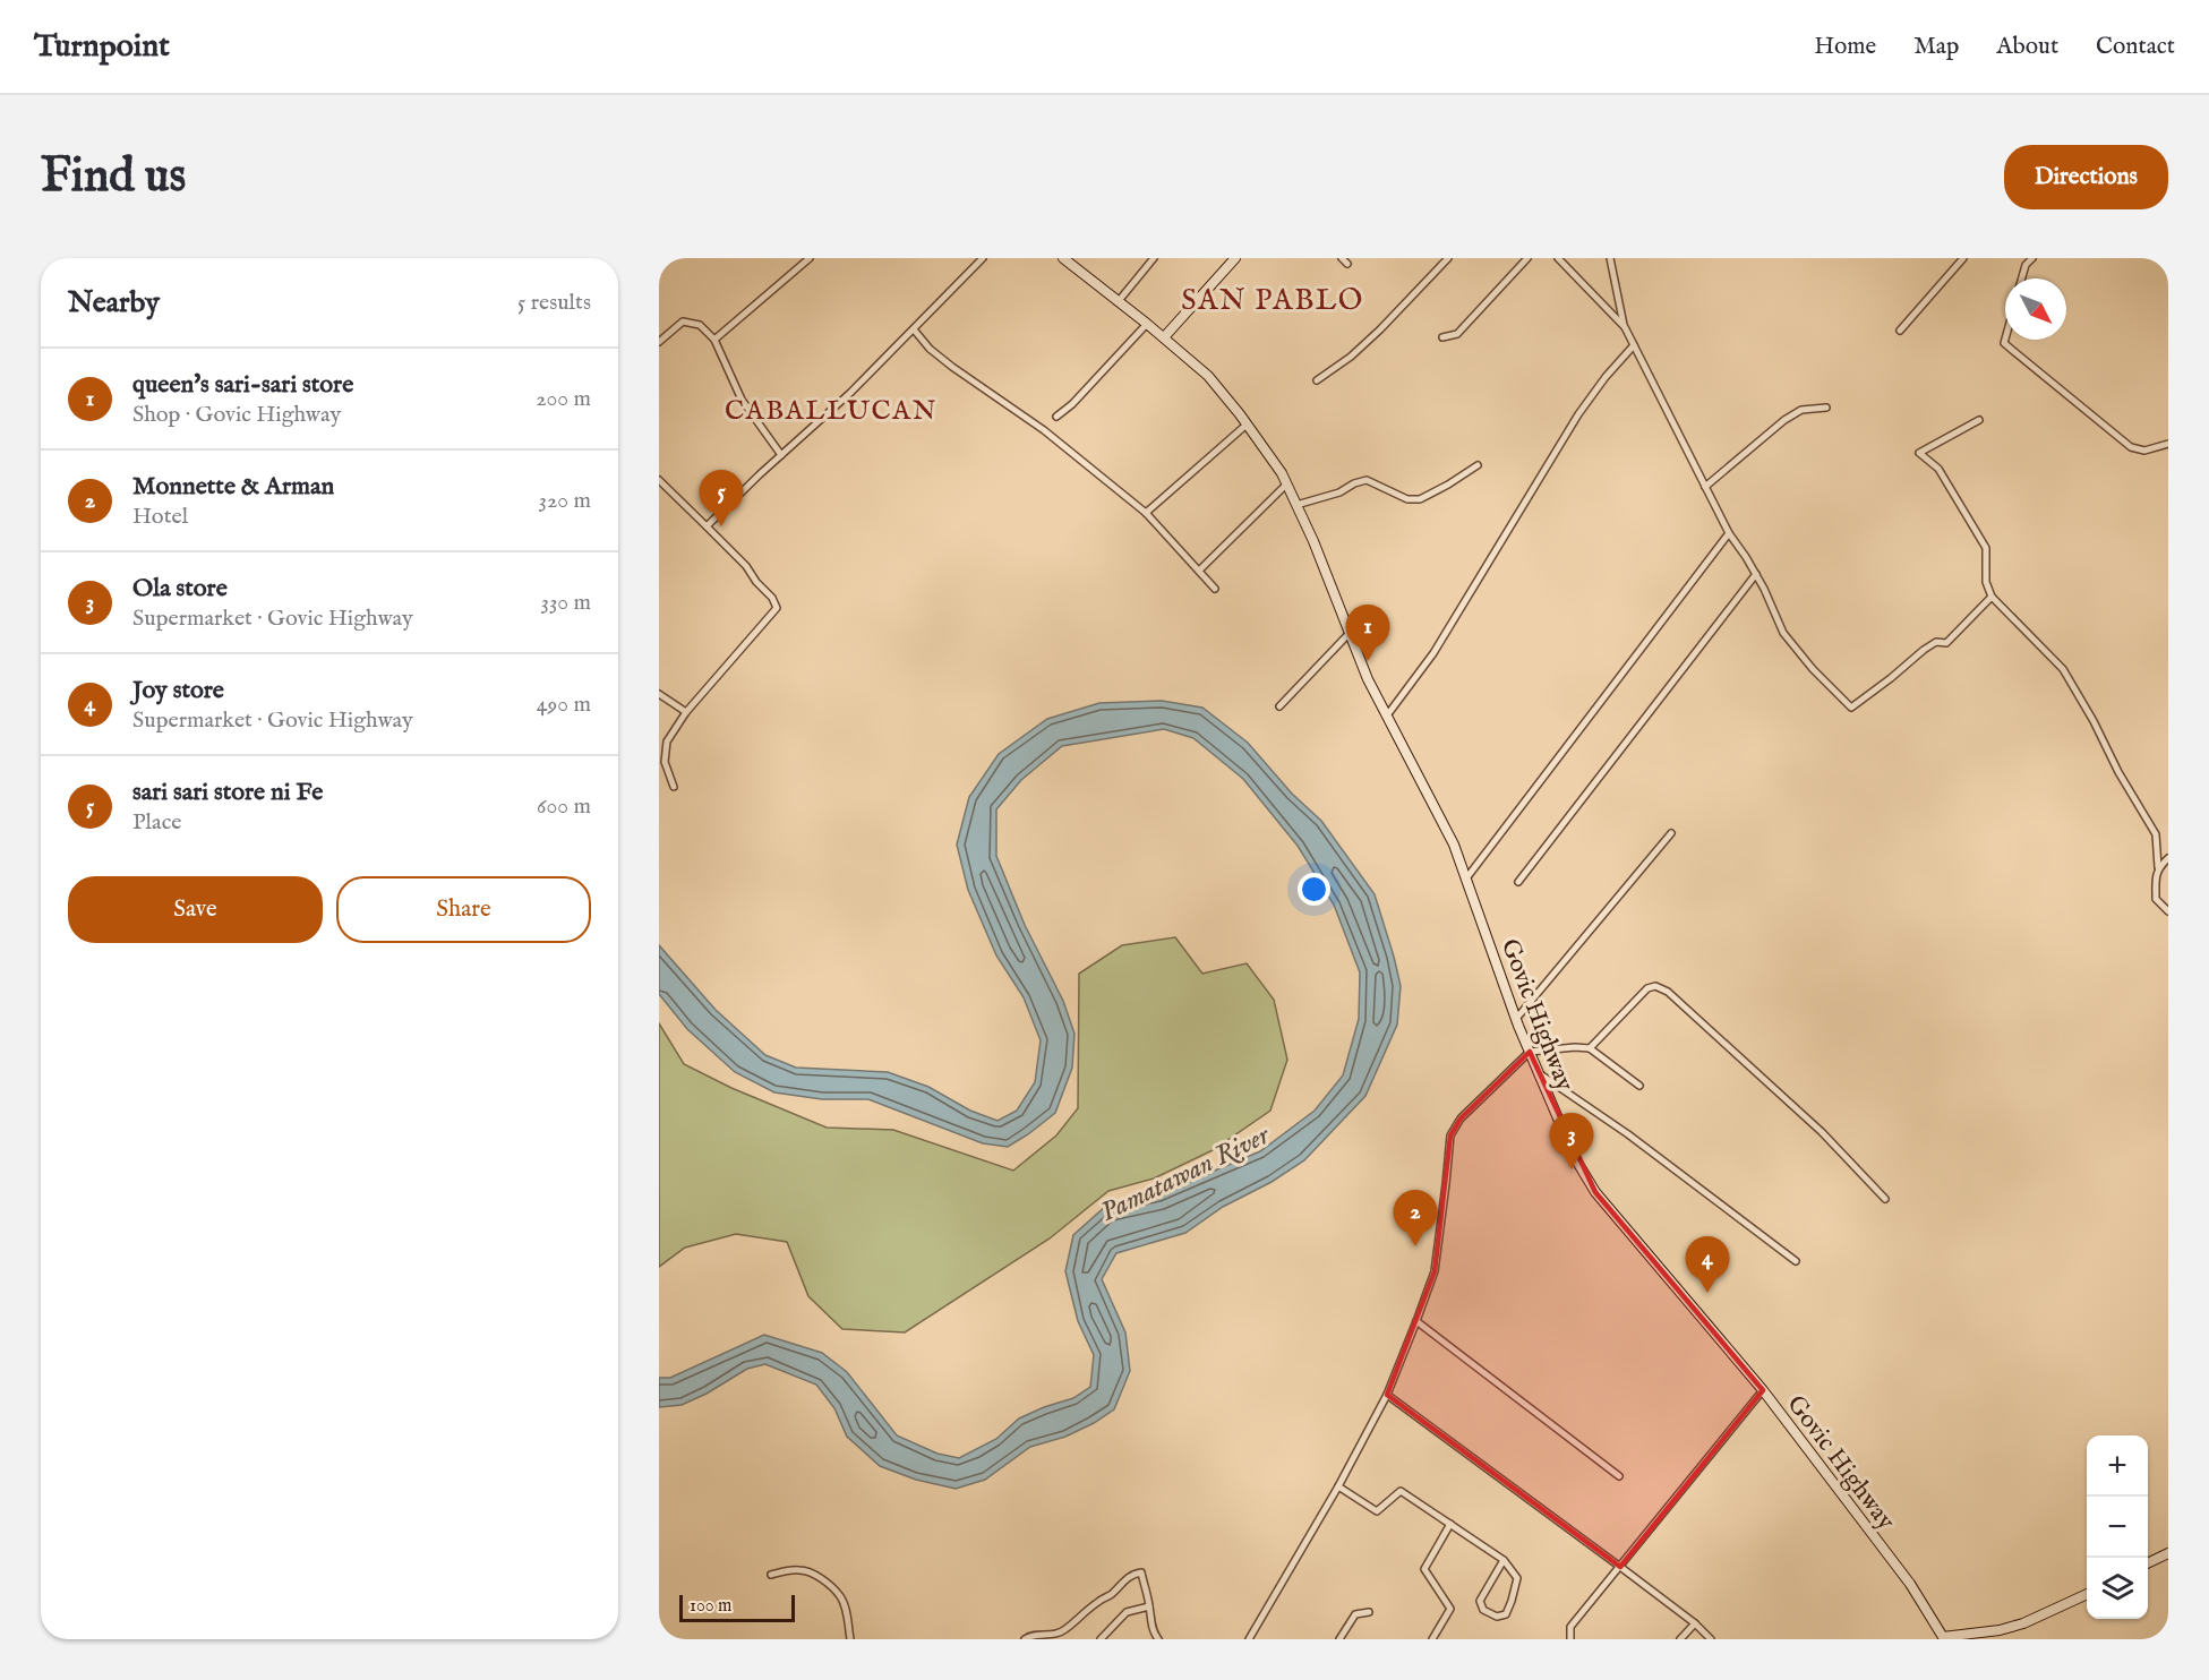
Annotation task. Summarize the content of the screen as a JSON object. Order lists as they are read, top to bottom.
{
  "streets": {
    "main road": ["Govic Highway"]
  },
  "districts": ["SAN PABLO", "CABALLUCAN"],
  "water": ["Pamatawan River"],
  "scale_bar": "100 m",
  "north": "bottom right",
  "page": {
    "header": "Turnpoint",
    "nav": [
      "Home",
      "Map",
      "About",
      "Contact"
    ],
    "buttons": [
      "Directions",
      ["Save", "Share"]
    ],
    "title": "Find us",
    "heading": ["Nearby", "5 results"],
    "list": [
      {
        "mark": "1",
        "name": "queen's sari-sari store",
        "note": "Shop · Govic Highway",
        "value": "200 m"
      },
      {
        "mark": "2",
        "name": "Monnette & Arman",
        "note": "Hotel",
        "value": "320 m"
      },
      {
        "mark": "3",
        "name": "Ola store",
        "note": "Supermarket · Govic Highway",
        "value": "330 m"
      },
      {
        "mark": "4",
        "name": "Joy store",
        "note": "Supermarket · Govic Highway",
        "value": "490 m"
      },
      {
        "mark": "5",
        "name": "sari sari store ni Fe",
        "note": "Place",
        "value": "600 m"
      }
    ],
    "pins": [
      "5",
      "1",
      "3",
      "2",
      "4"
    ],
    "map_buttons": ["+", "−"],
    "scale": "100 m"
  }
}
